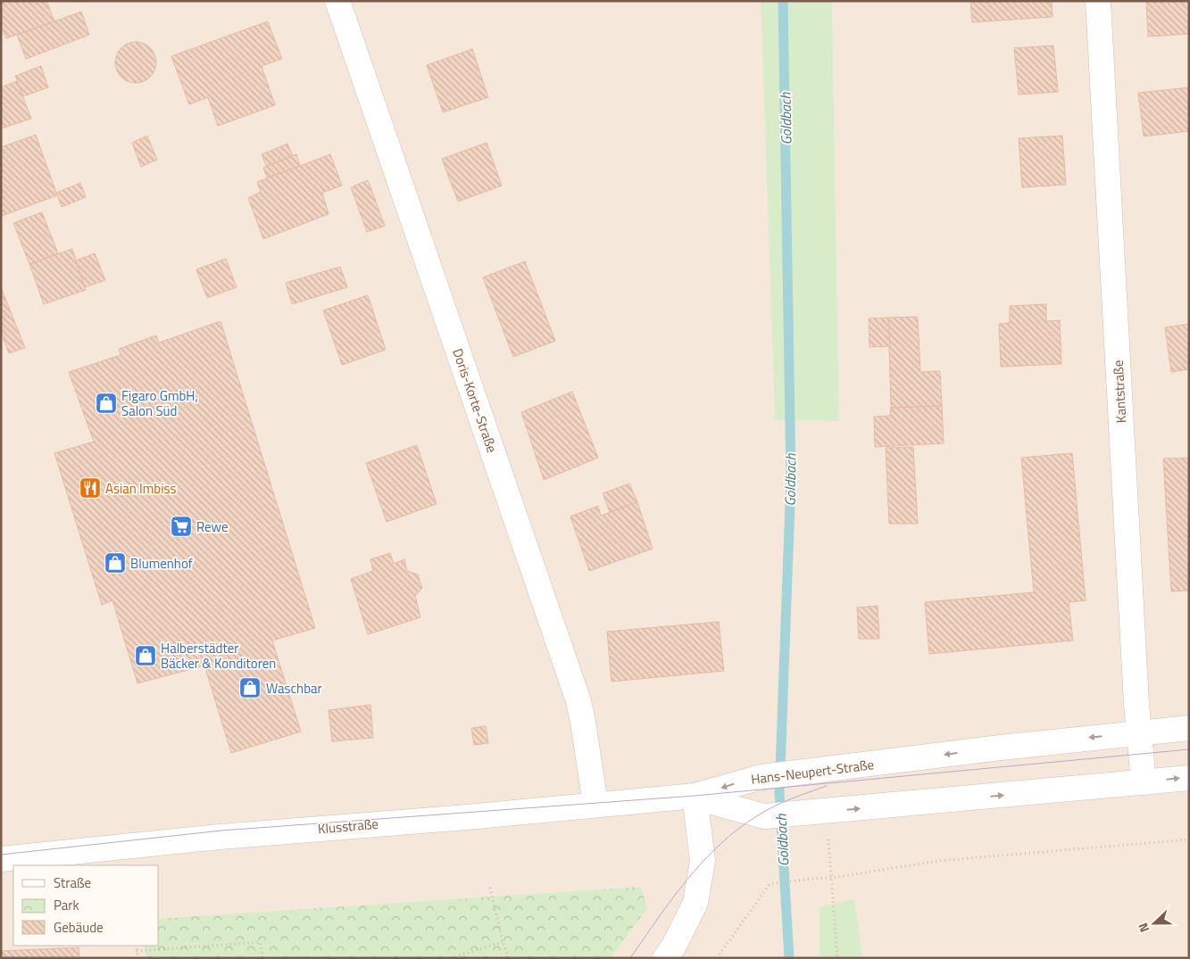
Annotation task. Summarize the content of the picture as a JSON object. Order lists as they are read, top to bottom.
{
  "streets": {
    "street": [
      "Kantstraße",
      "Doris-Korte-Straße",
      "Hans-Neupert-Straße",
      "Klusstraße"
    ]
  },
  "crossings": [
    ["Kantstraße", "Hans-Neupert-Straße"],
    ["Doris-Korte-Straße", "Klusstraße"],
    ["Hans-Neupert-Straße", "Klusstraße"]
  ],
  "water": ["Goldbach"],
  "places": {
    "shop": [
      "Figaro GmbH, Salon Süd",
      "Blumenhof",
      "Halberstädter Bäcker & Konditoren",
      "Waschbar"
    ],
    "restaurant": ["Asian Imbiss"],
    "supermarket": ["Rewe"]
  },
  "legend": ["Straße", "Park", "Gebäude"],
  "north": "left"
}
